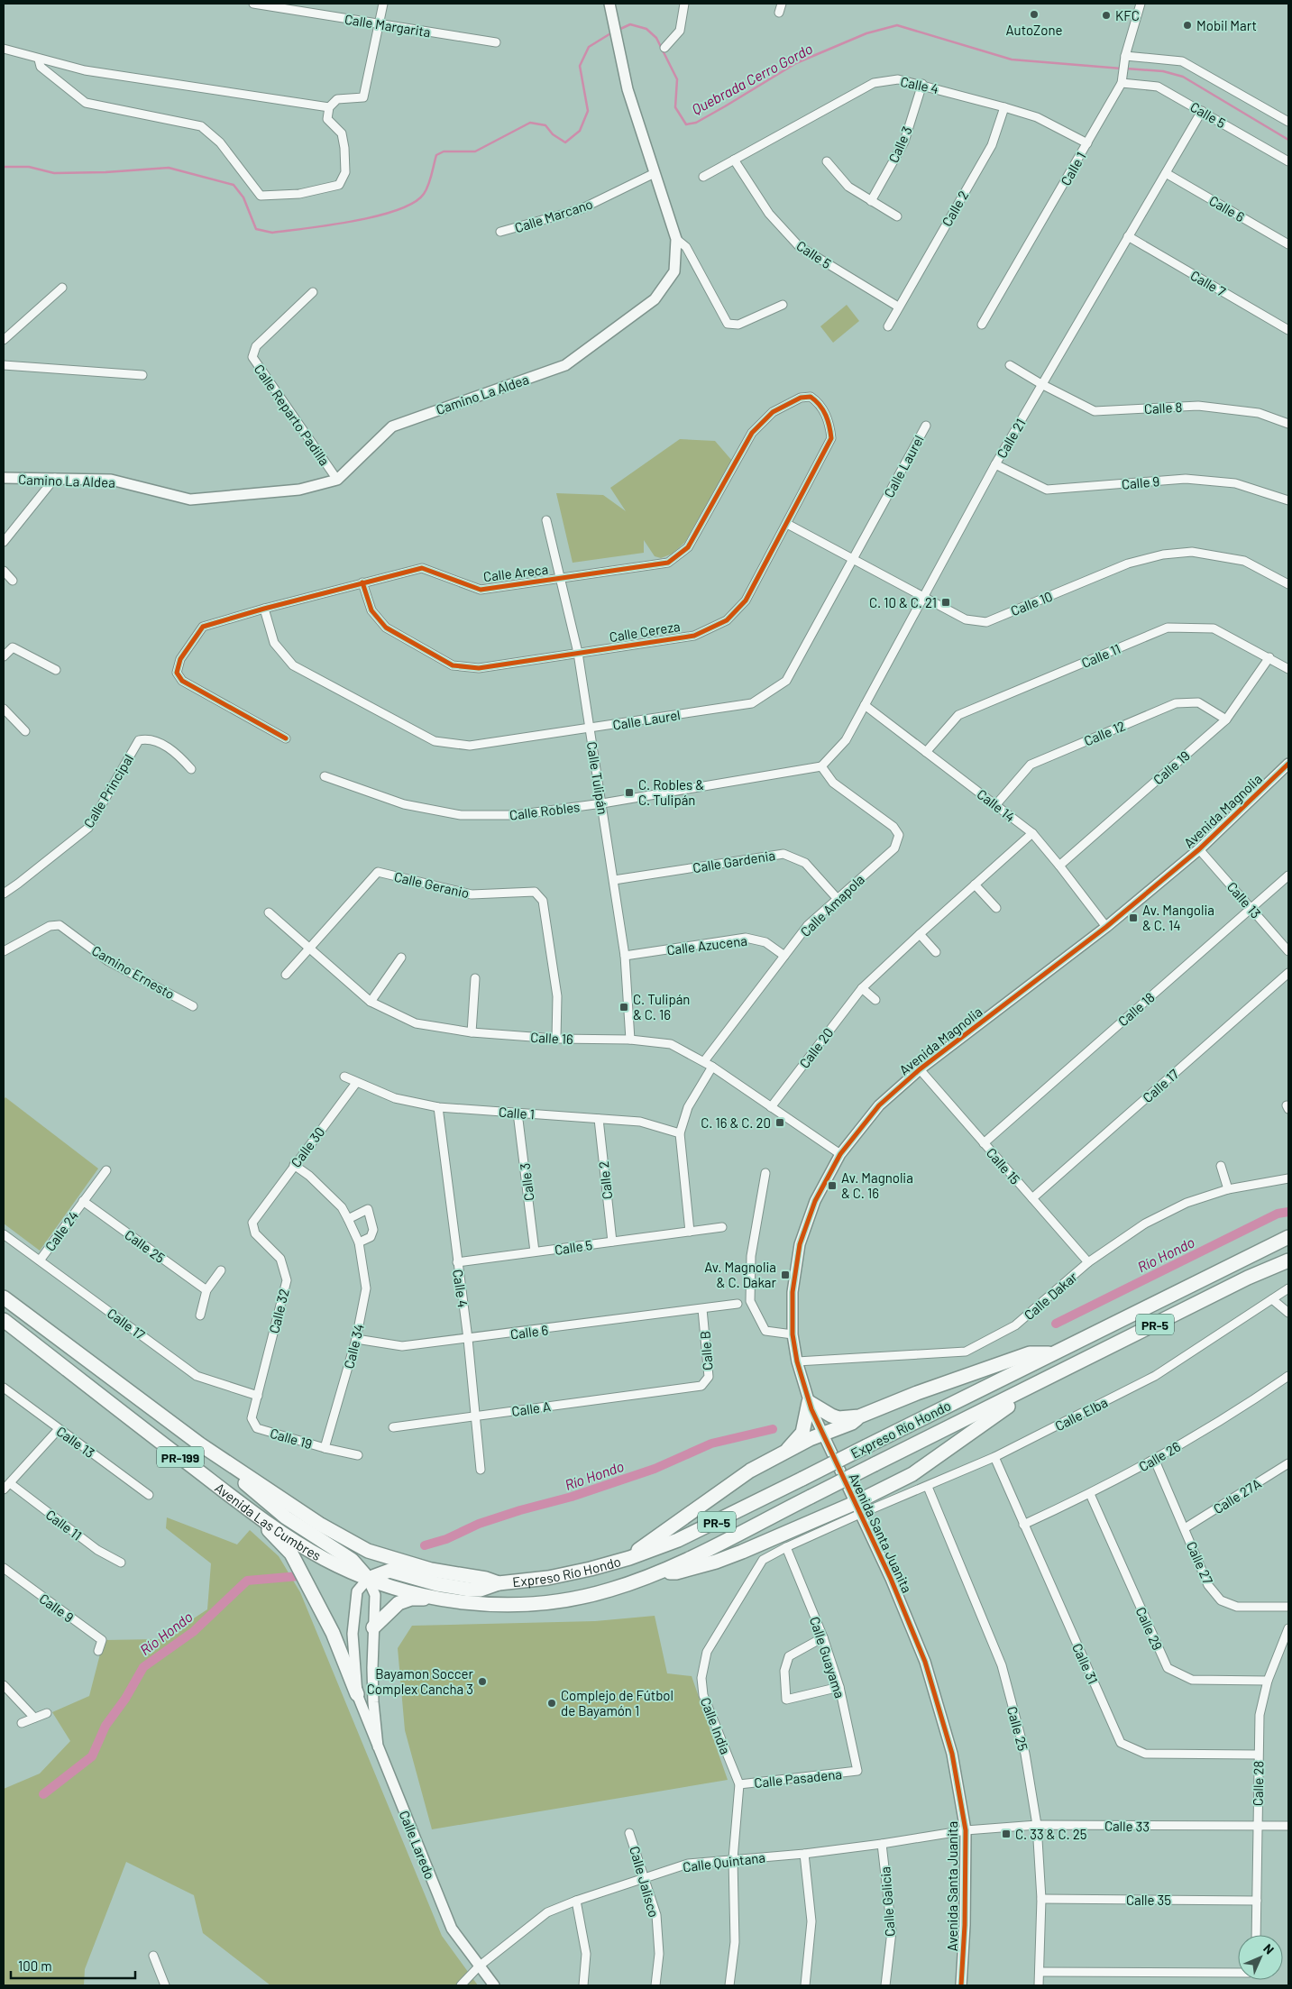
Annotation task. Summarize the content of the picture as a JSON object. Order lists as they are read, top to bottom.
{
  "streets": {
    "highway": [
      "PR-5",
      "Expreso Río Hondo",
      "PR-199",
      "Avenida Las Cumbres"
    ],
    "street": [
      "Calle Margarita",
      "Calle 4",
      "Calle 5",
      "Calle 3",
      "Calle 1",
      "Calle 2",
      "Calle 6",
      "Calle Marcano",
      "Calle 7",
      "Camino La Aldea",
      "Calle 8",
      "Calle Reparto Padilla",
      "Calle 21",
      "Calle Laurel",
      "Calle 9",
      "Calle Areca",
      "Calle 10",
      "Calle Cereza",
      "Calle 11",
      "Calle 12",
      "Calle 19",
      "Calle Tulipán",
      "Calle Principal",
      "Calle 14",
      "Calle Robles",
      "Avenida Magnolia",
      "Calle Gardenia",
      "Calle Geranio",
      "Calle 13",
      "Calle Amapola",
      "Calle Azucena",
      "Camino Ernesto",
      "Calle 18",
      "Calle 16",
      "Calle 20",
      "Calle 17",
      "Calle 30",
      "Calle 15",
      "Calle 24",
      "Calle 25",
      "Calle Dakar",
      "Calle 32",
      "Calle 34",
      "Calle B",
      "Calle A",
      "Calle Elba",
      "Calle 26",
      "Calle 27A",
      "Avenida Santa Juanita",
      "Calle 27",
      "Calle 29",
      "Calle Guayama",
      "Calle 31",
      "Calle India",
      "Calle Pasadena",
      "Calle 28",
      "Calle 33",
      "Calle Laredo",
      "Calle Quintana",
      "Calle Jalisco",
      "Calle 35",
      "Calle Galicia"
    ]
  },
  "crossings": [
    ["Calle 4", "Calle 5"],
    ["Calle 4", "Calle 3"],
    ["Calle 4", "Calle 1"],
    ["Calle 4", "Calle 2"],
    ["Calle 4", "Calle 6"],
    ["Calle 4", "Calle A"],
    ["Calle 5", "Calle 3"],
    ["Calle 5", "Calle 1"],
    ["Calle 5", "Calle 2"],
    ["Calle 5", "Calle 21"],
    ["Calle 3", "Calle 1"],
    ["Calle 1", "Calle 2"],
    ["Calle 1", "Calle 30"],
    ["Calle 6", "Calle 21"],
    ["Calle 6", "Calle 34"],
    ["Calle 6", "Calle B"],
    ["Calle Marcano", "Camino La Aldea"],
    ["Calle 7", "Calle 21"],
    ["Camino La Aldea", "Calle Reparto Padilla"],
    ["Calle 8", "Calle 21"],
    ["Calle 21", "Calle 9"],
    ["Calle 21", "Calle 10"],
    ["Calle 21", "Calle 14"],
    ["Calle 21", "Calle Robles"],
    ["Calle 21", "Calle Amapola"],
    ["Calle Laurel", "Calle Areca"],
    ["Calle Laurel", "Calle 10"],
    ["Calle Laurel", "Calle Tulipán"],
    ["Calle Areca", "Calle Cereza"],
    ["Calle Areca", "Calle Tulipán"],
    ["Calle 10", "Calle Cereza"],
    ["Calle Cereza", "Calle Tulipán"],
    ["Calle 11", "Calle 19"],
    ["Calle 11", "Calle 14"],
    ["Calle 12", "Calle 19"],
    ["Calle 12", "Calle 14"],
    ["Calle 19", "Calle 14"],
    ["Calle 19", "Calle 17"],
    ["Calle 19", "Calle 32"],
    ["Calle 19", "Calle 34"],
    ["Calle Tulipán", "Calle Robles"],
    ["Calle Tulipán", "Calle Gardenia"],
    ["Calle Tulipán", "Calle Azucena"],
    ["Calle Tulipán", "Calle 16"],
    ["Calle 14", "Avenida Magnolia"],
    ["Calle 14", "Calle 20"],
    ["Calle Robles", "Calle Amapola"],
    ["Avenida Magnolia", "Calle 13"],
    ["Avenida Magnolia", "Calle 16"],
    ["Avenida Magnolia", "Calle 15"],
    ["Avenida Magnolia", "Calle Dakar"],
    ["Avenida Magnolia", "Avenida Santa Juanita"],
    ["Calle Gardenia", "Calle Amapola"],
    ["Calle Geranio", "Calle 16"],
    ["Calle 13", "Calle 18"],
    ["Calle Amapola", "Calle Azucena"],
    ["Calle Amapola", "Calle 16"],
    ["Calle 18", "Calle 15"],
    ["Calle 16", "Calle 20"],
    ["Calle 17", "Calle 15"],
    ["Calle 17", "Calle 24"],
    ["Calle 17", "Calle 32"],
    ["Calle 30", "Calle 32"],
    ["Calle 30", "Calle 34"],
    ["Calle 15", "Calle Dakar"],
    ["Calle 24", "Calle 25"],
    ["Calle 25", "Calle Elba"],
    ["Calle 25", "Calle 33"],
    ["Calle 25", "Calle 35"],
    ["Calle B", "Calle A"],
    ["Calle Elba", "Avenida Santa Juanita"],
    ["Calle Elba", "Calle 31"],
    ["Calle Elba", "Calle India"],
    ["Expreso Río Hondo", "Avenida Las Cumbres"],
    ["Calle 26", "Calle 27"],
    ["Calle 26", "Calle 29"],
    ["Calle 26", "Calle 31"],
    ["Calle 27A", "Calle 27"],
    ["Avenida Santa Juanita", "Calle India"],
    ["Avenida Santa Juanita", "Calle 33"],
    ["Avenida Santa Juanita", "Calle Quintana"],
    ["Calle 29", "Calle 28"],
    ["Calle Guayama", "Calle India"],
    ["Calle Guayama", "Calle Pasadena"],
    ["Calle 31", "Calle 28"],
    ["Calle India", "Calle Pasadena"],
    ["Calle India", "Calle Quintana"],
    ["Calle 28", "Calle 33"],
    ["Calle 28", "Calle 35"],
    ["Calle 33", "Calle Quintana"],
    ["Calle Laredo", "Calle Quintana"],
    ["Calle Quintana", "Calle Jalisco"],
    ["Calle Quintana", "Calle Galicia"]
  ],
  "water": ["Quebrada Cerro Gordo", "Río Hondo"],
  "places": {
    "other": [
      "AutoZone",
      "KFC",
      "Mobil Mart",
      "Bayamon Soccer Complex Cancha 3",
      "Complejo de Fútbol de Bayamón 1"
    ],
    "transit": [
      "C. 10 & C. 21",
      "C. Robles & C. Tulipán",
      "Av. Mangolia & C. 14",
      "C. Tulipán & C. 16",
      "C. 16 & C. 20",
      "Av. Magnolia & C. 16",
      "Av. Magnolia & C. Dakar",
      "C. 33 & C. 25"
    ]
  },
  "scale_bar": "100 m",
  "north": "top right"
}
